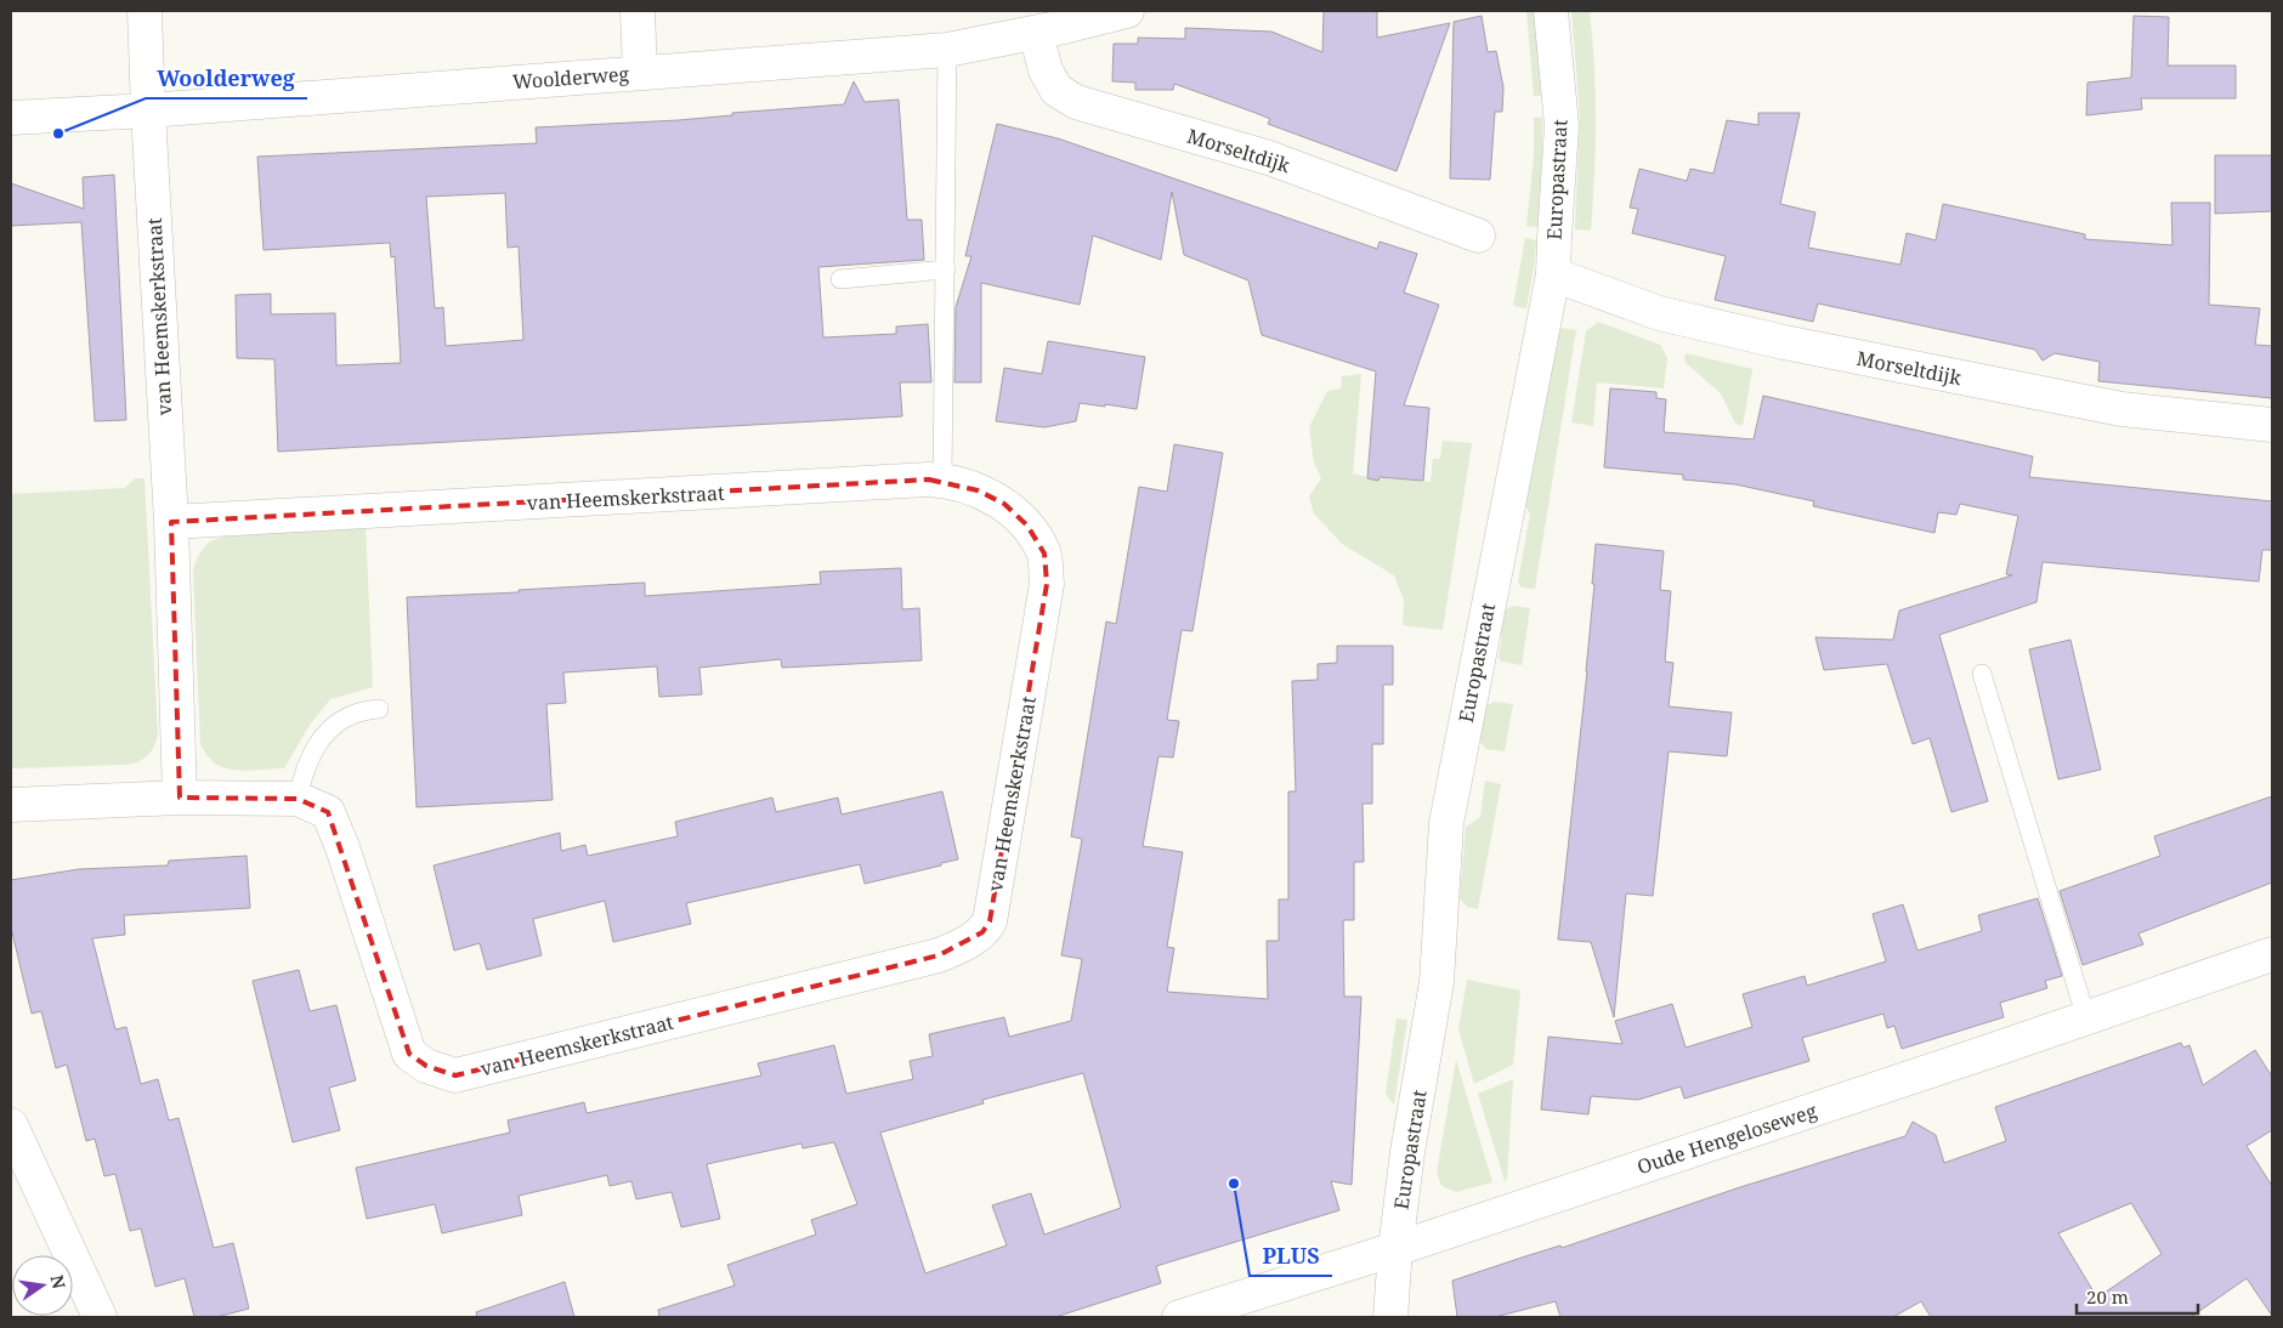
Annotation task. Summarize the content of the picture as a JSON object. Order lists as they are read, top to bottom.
{
  "streets": {
    "street": [
      "Woolderweg",
      "Morseltdijk",
      "Europastraat",
      "van Heemskerkstraat",
      "Oude Hengeloseweg"
    ]
  },
  "crossings": [
    ["Woolderweg", "Morseltdijk"],
    ["Woolderweg", "van Heemskerkstraat"],
    ["Morseltdijk", "Europastraat"],
    ["Europastraat", "Oude Hengeloseweg"]
  ],
  "places": ["Woolderweg", "PLUS"],
  "scale_bar": "20 m",
  "north": "right"
}
